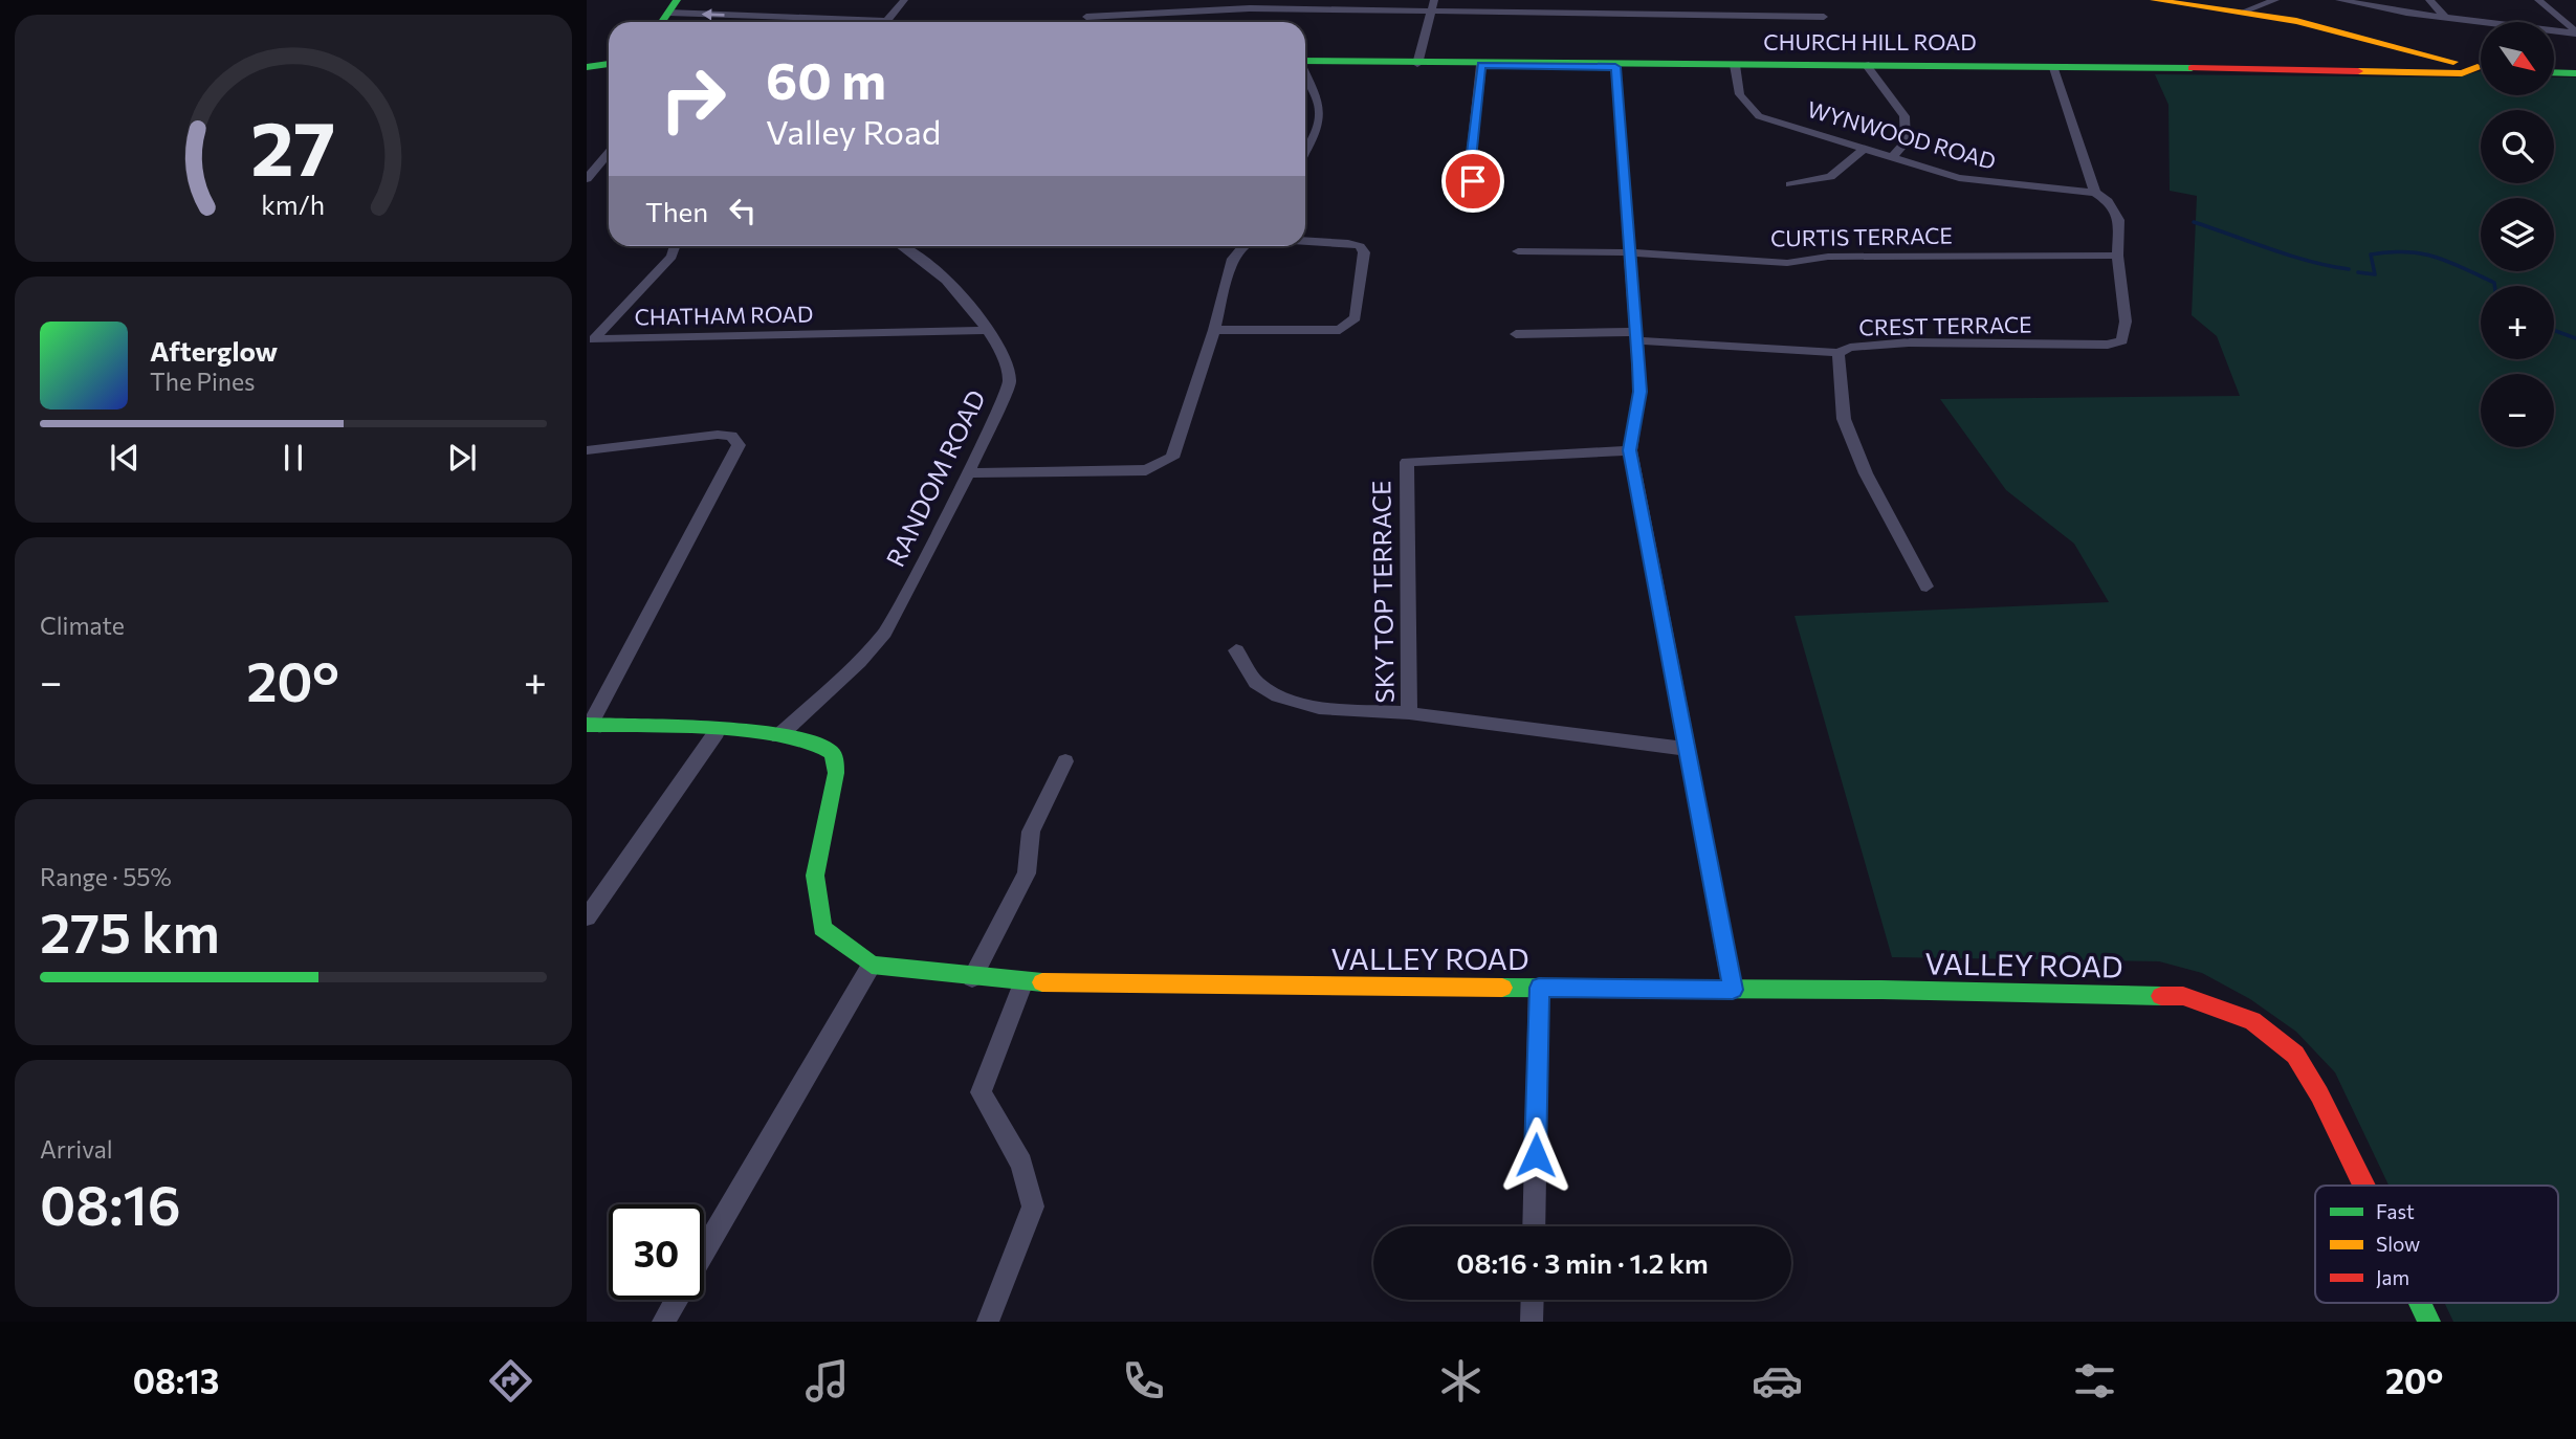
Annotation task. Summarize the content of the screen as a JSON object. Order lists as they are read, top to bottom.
{
  "streets": {
    "street": [
      "CHURCH HILL ROAD",
      "WYNWOOD ROAD",
      "CURTIS TERRACE",
      "CHATHAM ROAD",
      "CREST TERRACE",
      "RANDOM ROAD",
      "SKY TOP TERRACE",
      "VALLEY ROAD"
    ]
  },
  "crossings": [
    ["CHURCH HILL ROAD", "WYNWOOD ROAD"],
    ["CURTIS TERRACE", "CREST TERRACE"],
    ["CHATHAM ROAD", "RANDOM ROAD"],
    ["RANDOM ROAD", "VALLEY ROAD"]
  ],
  "legend": ["Fast", "Slow", "Jam"],
  "north": "bottom right",
  "page": {
    "map_buttons": ["+", "−"],
    "turn": ["60 m", "Valley Road"],
    "then": "Then",
    "song": ["Afterglow", "The Pines"],
    "tile": [
      "Climate",
      ["Range · 55%", "275 km"],
      ["Arrival", "08:16"]
    ],
    "heat": ["−", "20°", "+"],
    "limit": "30",
    "trip": "08:16 · 3 min · 1.2 km",
    "tabs": ["08:13", "20°"],
    "gauge": ["27", "km/h"]
  }
}
